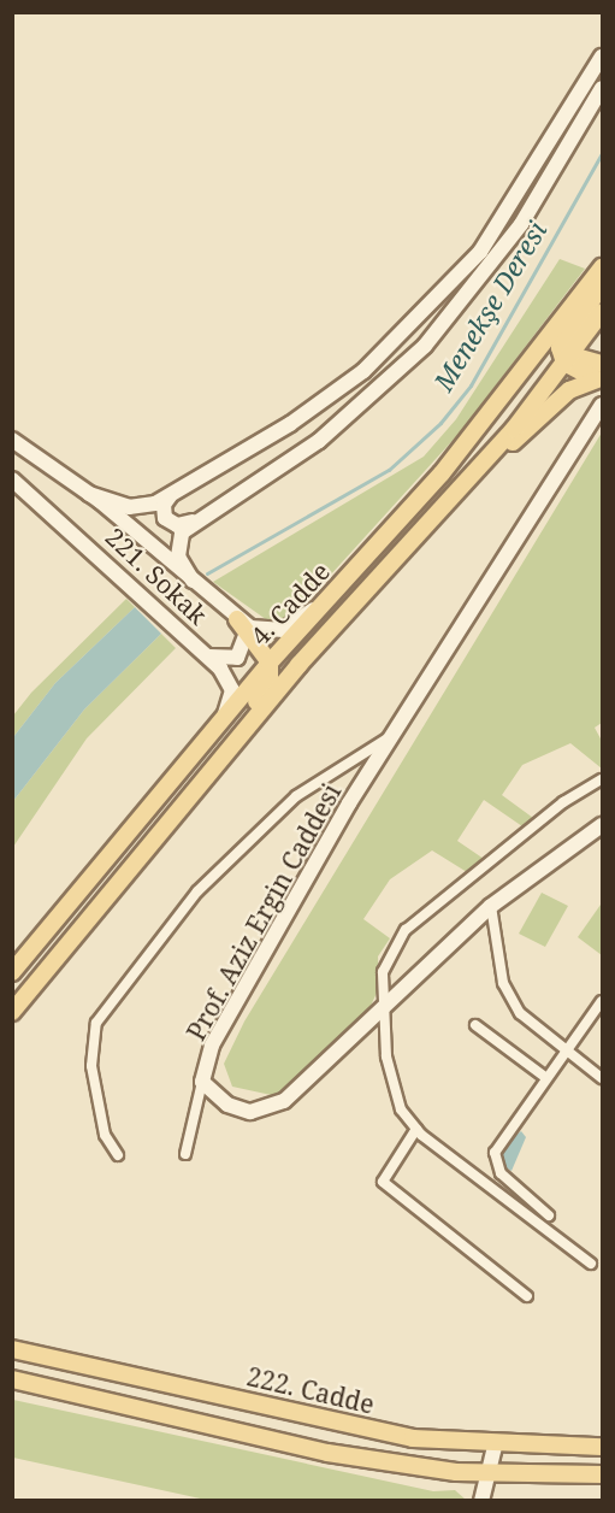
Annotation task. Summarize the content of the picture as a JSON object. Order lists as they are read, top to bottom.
{
  "streets": {
    "main road": ["4. Cadde", "222. Cadde"],
    "street": ["221. Sokak", "Prof. Aziz Ergin Caddesi"]
  },
  "crossings": [
    ["221. Sokak", "4. Cadde"]
  ],
  "water": ["Menekşe Deresi"]
}
